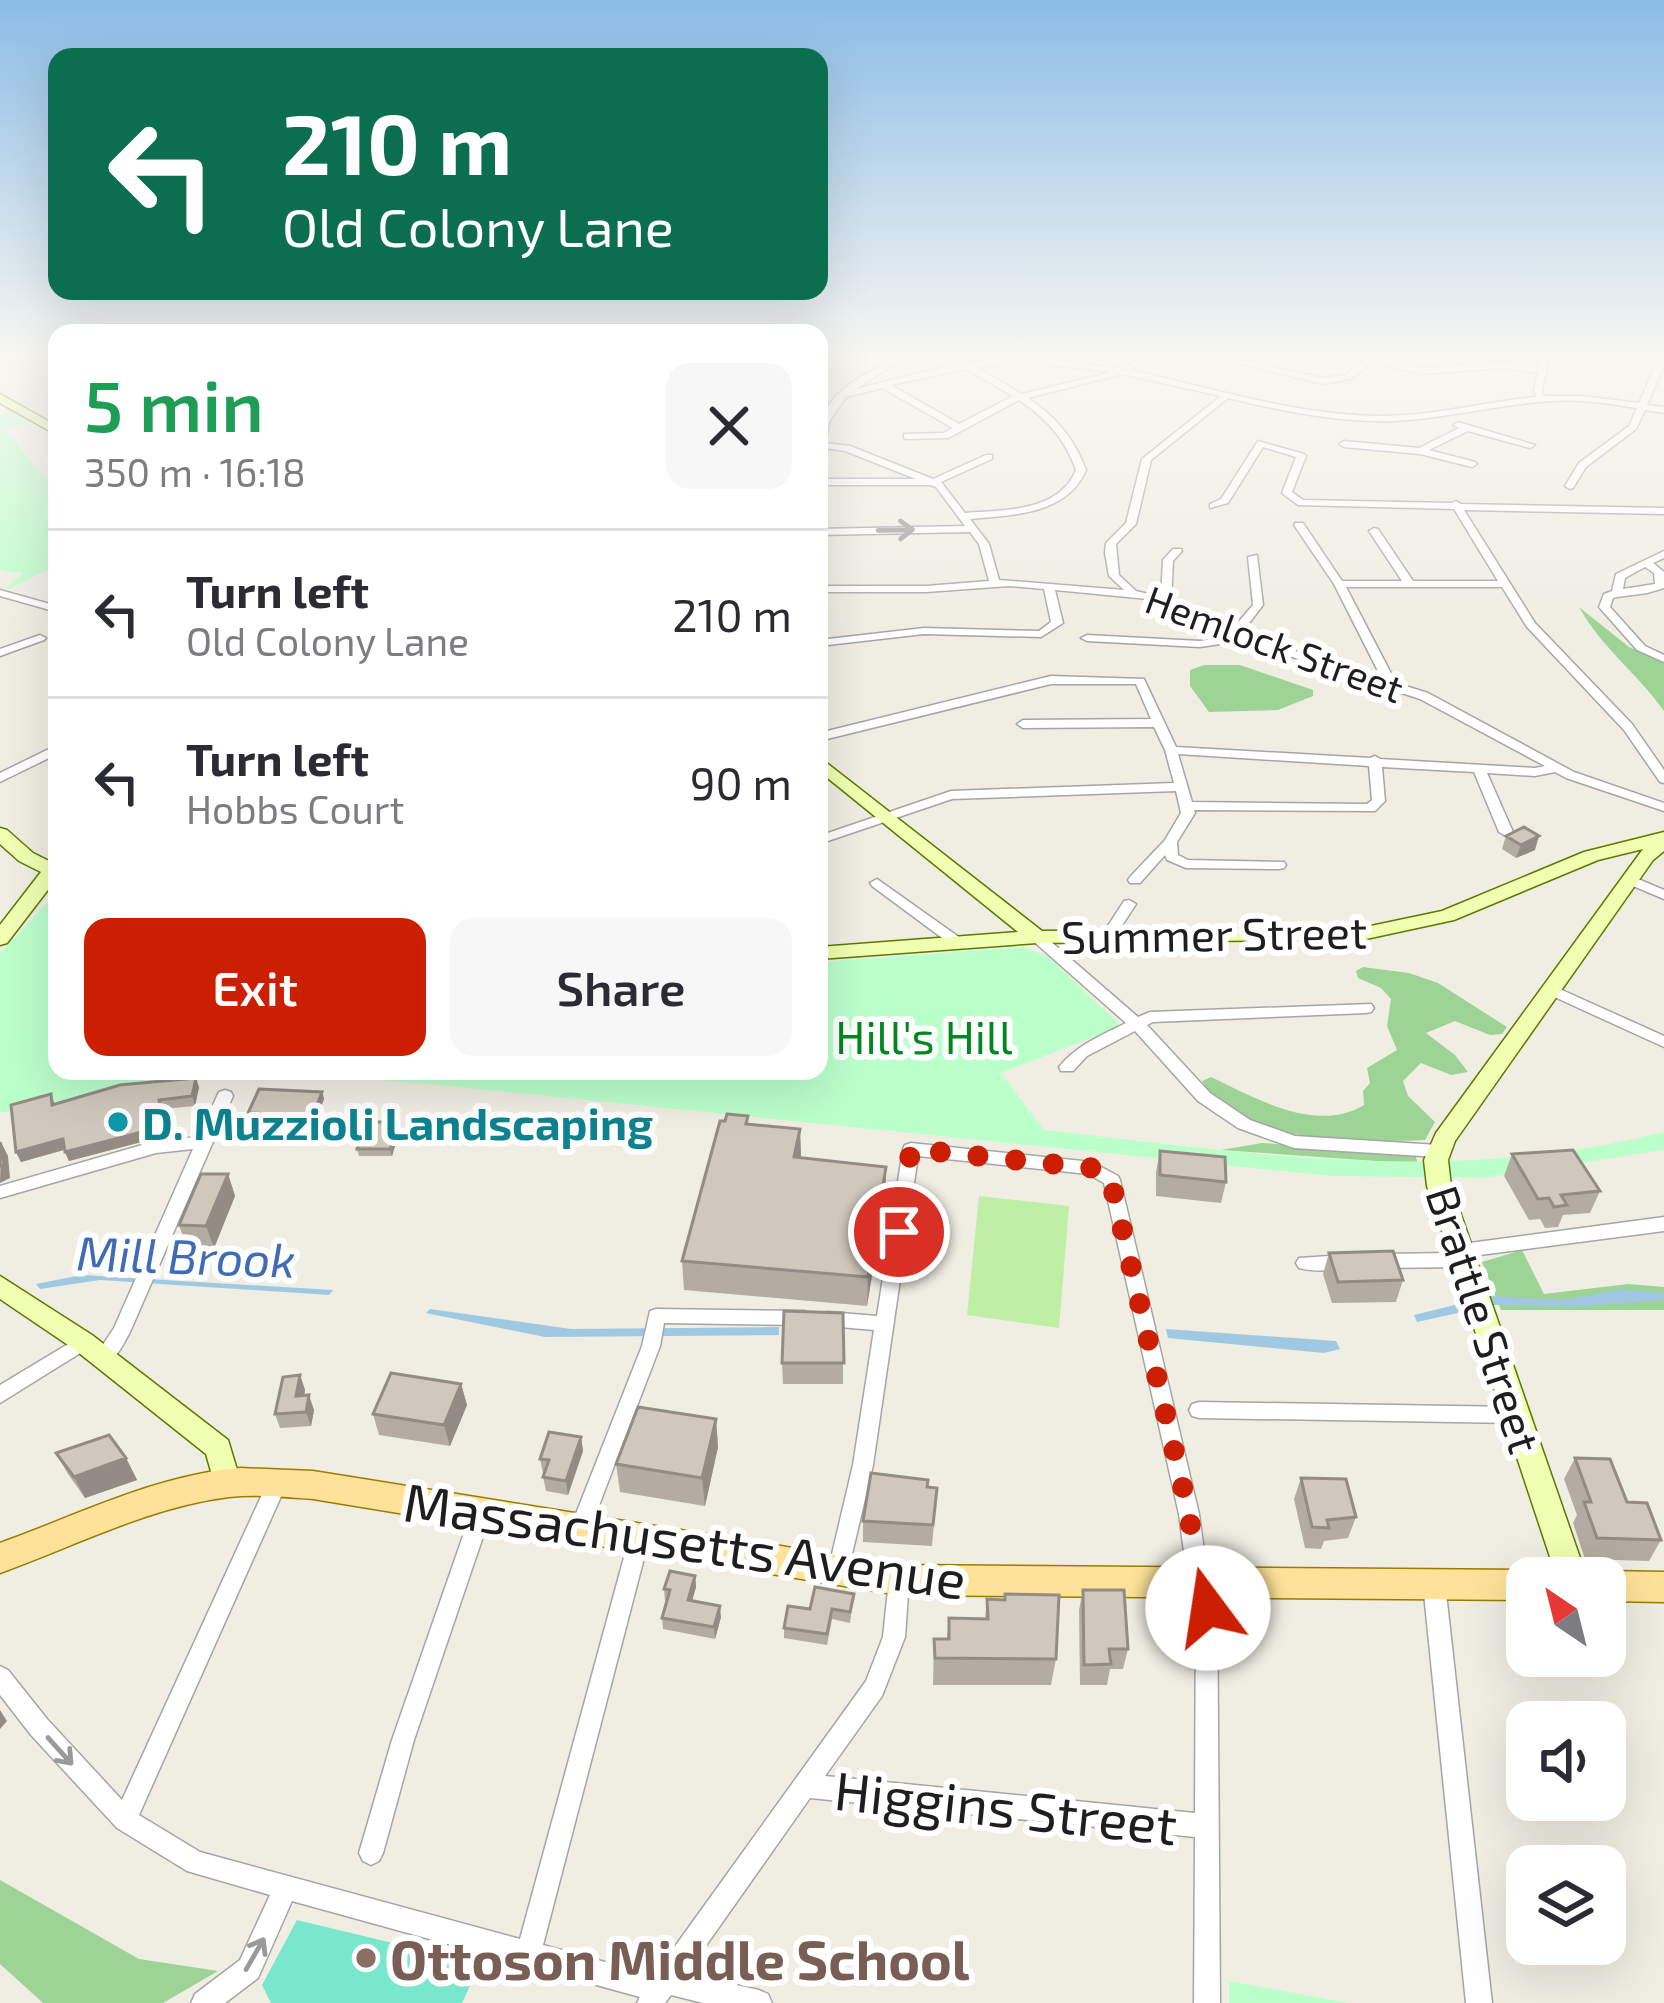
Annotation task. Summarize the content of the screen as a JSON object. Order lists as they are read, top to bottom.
{
  "streets": {
    "main road": ["Summer Street", "Brattle Street", "Massachusetts Avenue"],
    "street": ["Hemlock Street", "Higgins Street"]
  },
  "crossings": [
    ["Summer Street", "Brattle Street"]
  ],
  "water": ["Mill Brook"],
  "parks": ["Hill's Hill"],
  "places": ["D. Muzzioli Landscaping", "Ottoson Middle School"],
  "north": "top left",
  "page": {
    "turn": ["210 m", "Old Colony Lane"],
    "heading": ["5 min", "350 m · 16:18"],
    "list": [
      {
        "name": "Turn left",
        "note": "Old Colony Lane",
        "value": "210 m"
      },
      {
        "name": "Turn left",
        "note": "Hobbs Court",
        "value": "90 m"
      }
    ],
    "buttons": ["Exit", "Share"]
  }
}
